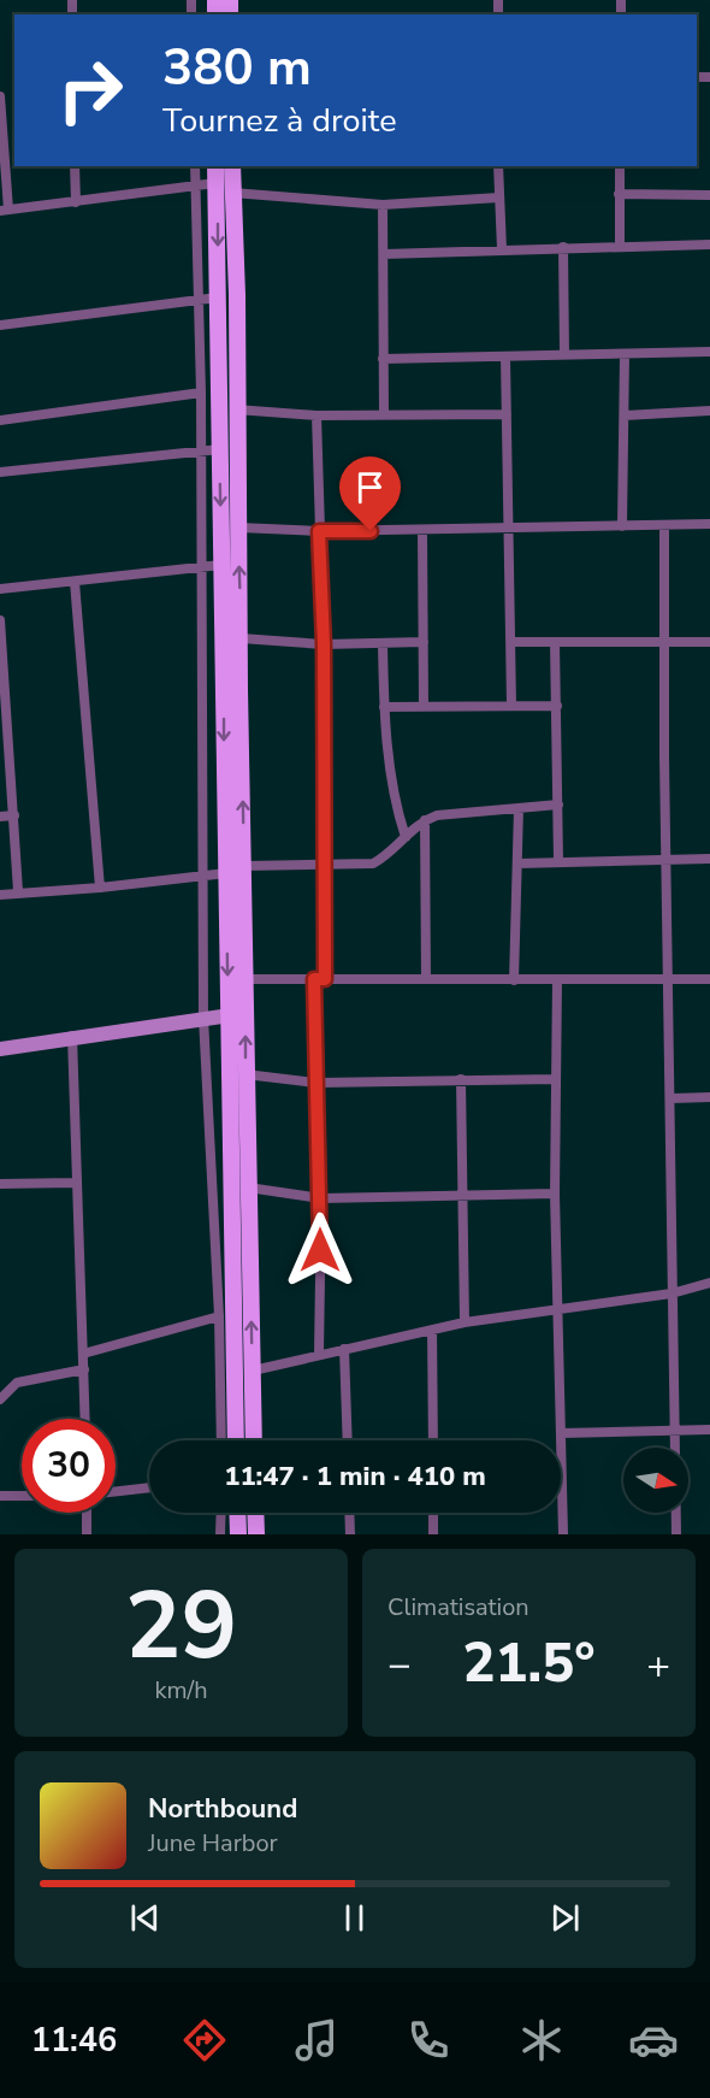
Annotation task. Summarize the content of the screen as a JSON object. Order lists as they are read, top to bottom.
{
  "north": "right",
  "page": {
    "turn": ["380 m", "Tournez à droite"],
    "limit": "30",
    "trip": "11:47 · 1 min · 410 m",
    "tile": [
      ["29", "km/h"],
      "Climatisation"
    ],
    "heat": ["−", "21.5°", "+"],
    "song": ["Northbound", "June Harbor"],
    "tabs": "11:46"
  }
}
